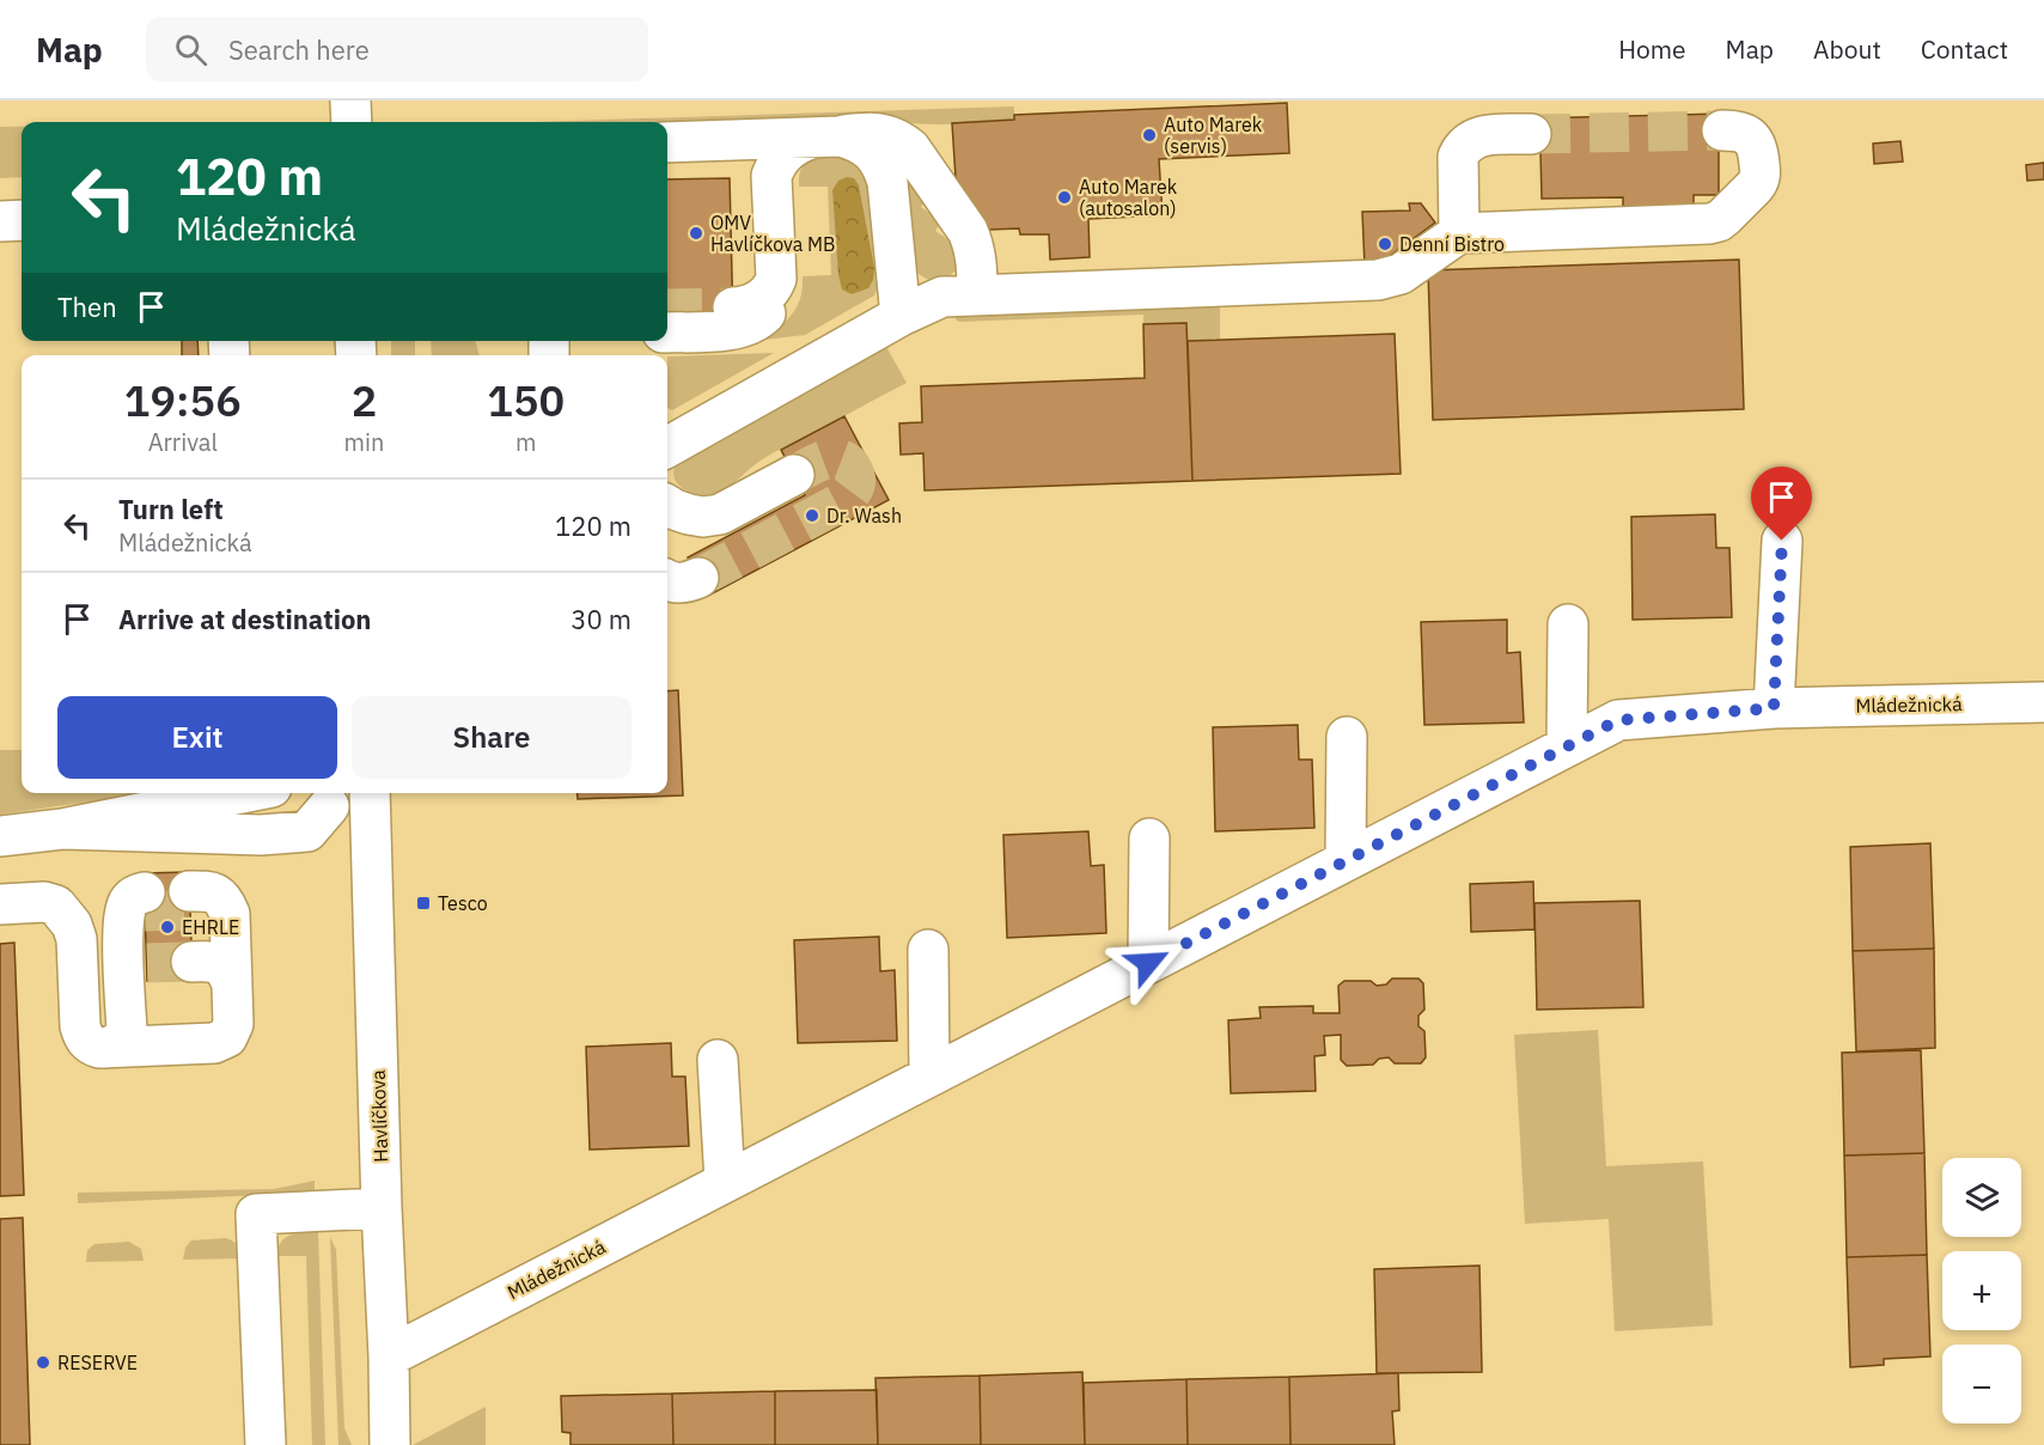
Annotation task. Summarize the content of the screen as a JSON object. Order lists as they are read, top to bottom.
{
  "streets": {
    "street": ["Mládežnická", "Havlíčkova"]
  },
  "crossings": [
    ["Mládežnická", "Havlíčkova"]
  ],
  "places": {
    "other": [
      "Auto Marek (servis)",
      "Auto Marek (autosalon)",
      "OMV Havlíčkova MB",
      "Denní Bistro",
      "Dr. Wash",
      "EHRLE",
      "RESERVE"
    ],
    "transit": ["Tesco"]
  },
  "page": {
    "header": "Map",
    "search": "Search here",
    "nav": [
      "Home",
      "Map",
      "About",
      "Contact"
    ],
    "turn": ["120 m", "Mládežnická"],
    "then": "Then",
    "eta": [
      "19:56",
      "Arrival",
      "2",
      "min",
      "150",
      "m"
    ],
    "list": [
      {
        "name": "Turn left",
        "note": "Mládežnická",
        "value": "120 m"
      },
      {
        "name": "Arrive at destination",
        "value": "30 m"
      }
    ],
    "buttons": ["Exit", "Share"],
    "map_buttons": ["+", "−"]
  }
}
